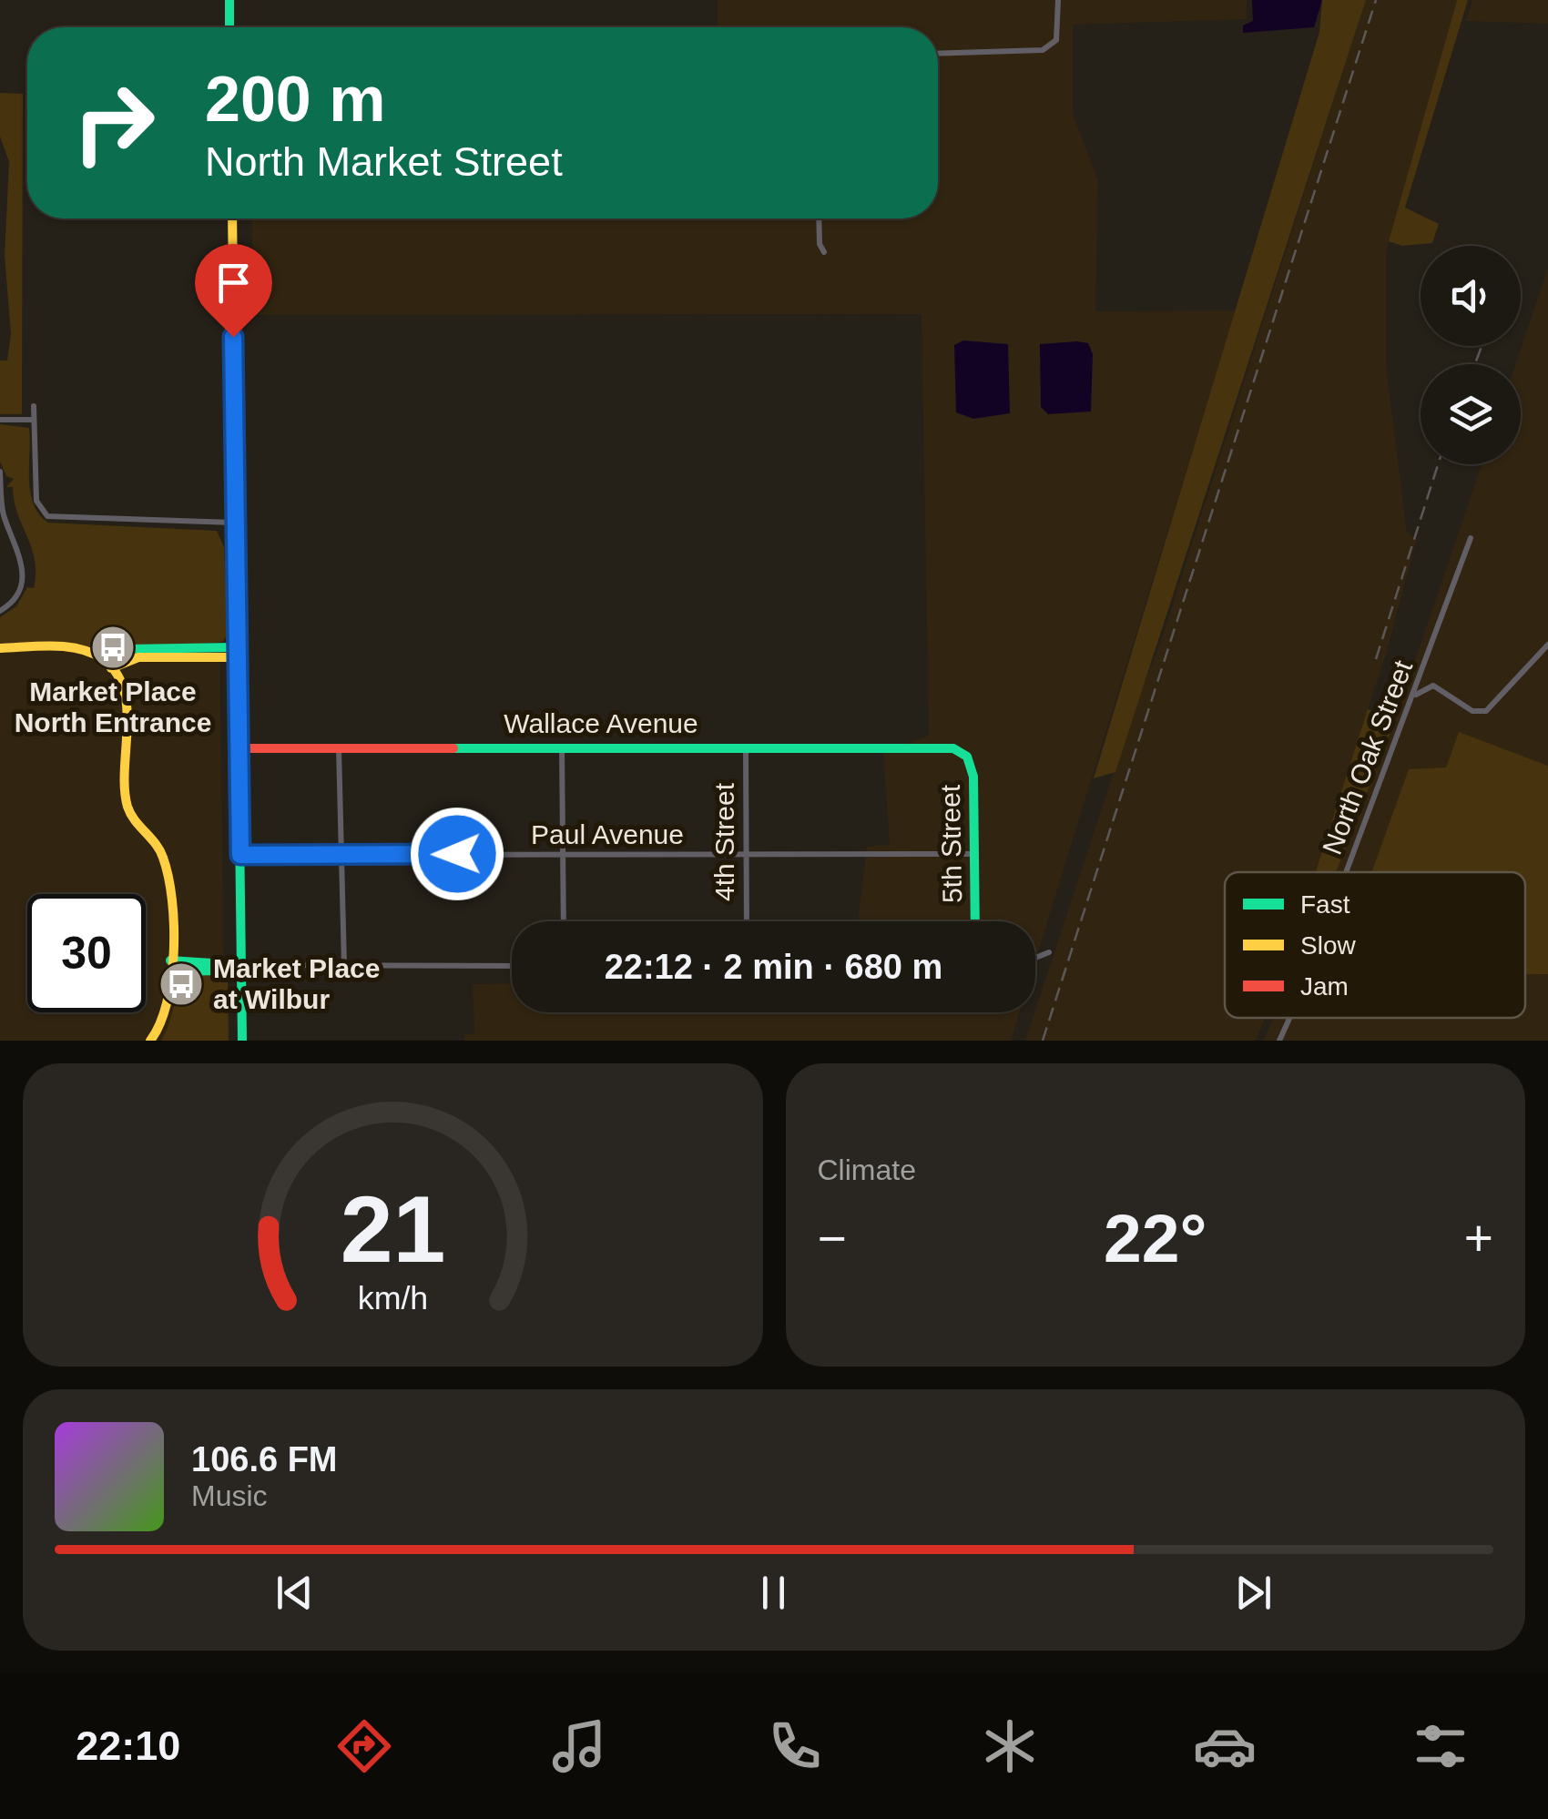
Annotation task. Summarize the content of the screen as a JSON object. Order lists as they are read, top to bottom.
{
  "streets": {
    "street": [
      "Wallace Avenue",
      "North Oak Street",
      "Paul Avenue",
      "4th Street",
      "5th Street"
    ]
  },
  "crossings": [
    ["Wallace Avenue", "4th Street"],
    ["Wallace Avenue", "5th Street"],
    ["Paul Avenue", "4th Street"],
    ["Paul Avenue", "5th Street"]
  ],
  "places": {
    "bus stop": ["Market Place North Entrance", "Market Place at Wilbur"]
  },
  "legend": ["Fast", "Slow", "Jam"],
  "page": {
    "turn": ["200 m", "North Market Street"],
    "limit": "30",
    "trip": "22:12 · 2 min · 680 m",
    "tile": "Climate",
    "heat": ["−", "22°", "+"],
    "song": ["106.6 FM", "Music"],
    "tabs": "22:10",
    "gauge": ["21", "km/h"]
  }
}
